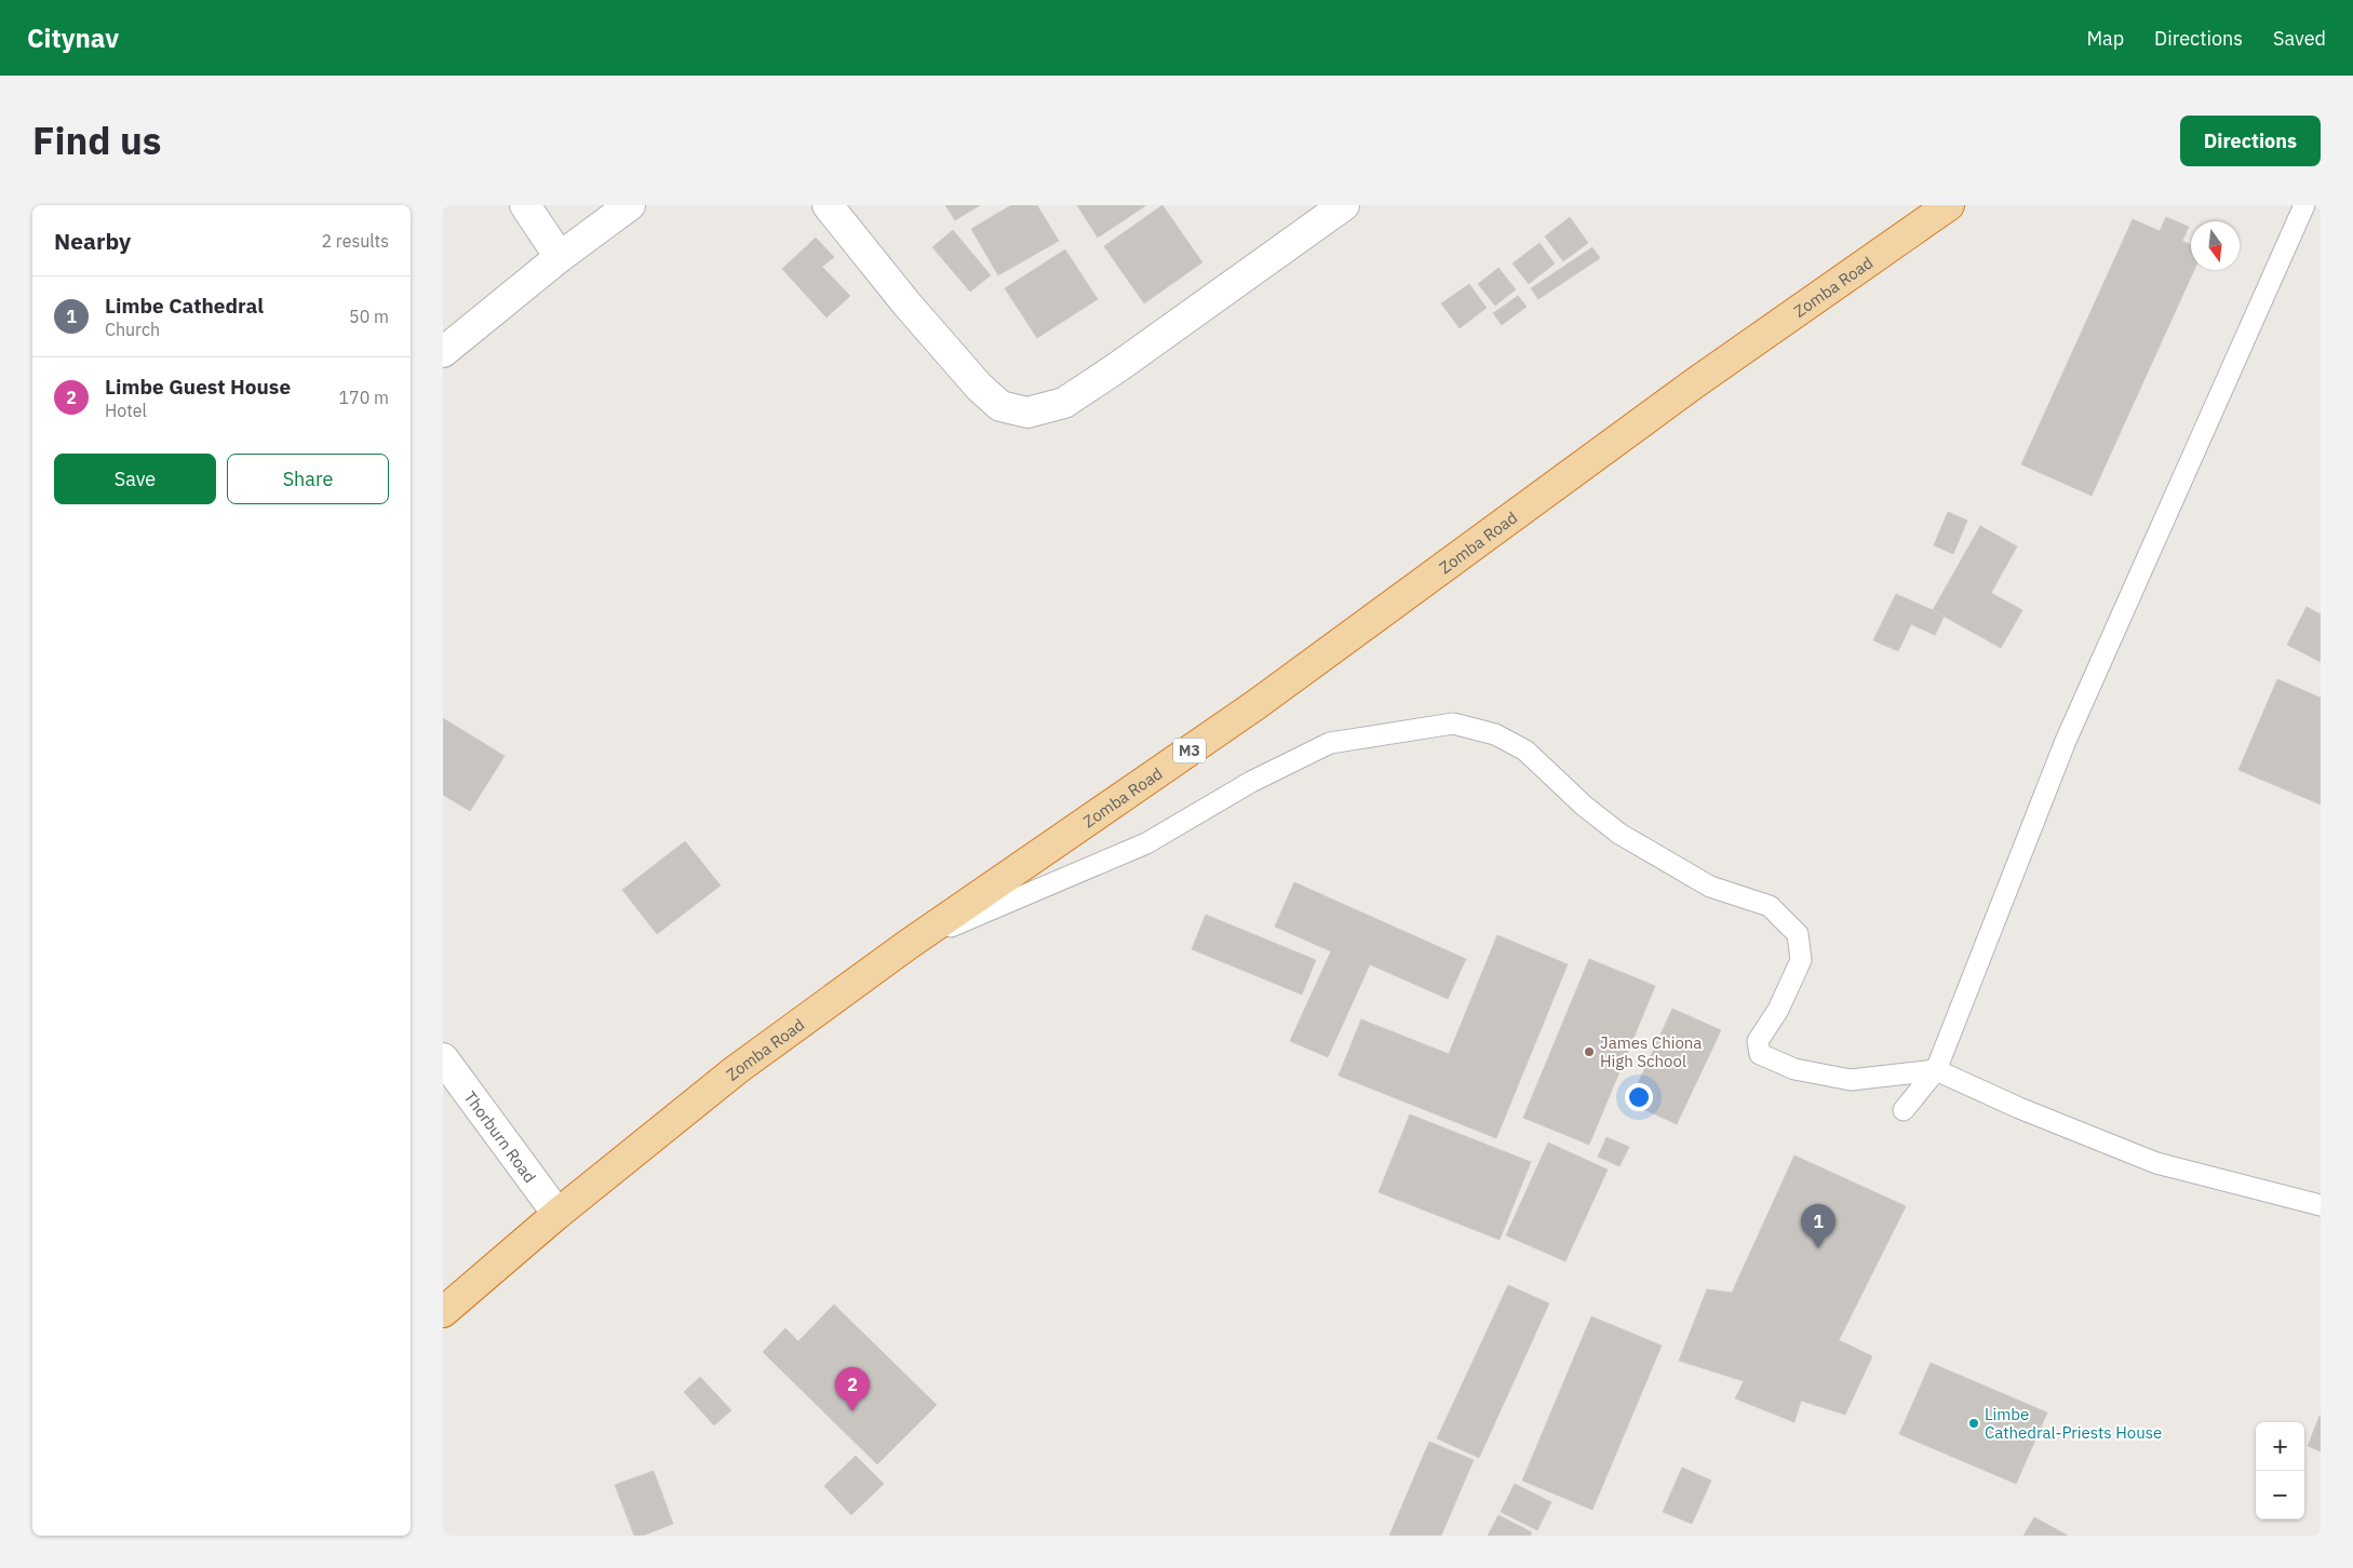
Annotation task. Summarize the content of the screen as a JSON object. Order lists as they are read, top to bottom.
{
  "streets": {
    "highway": ["Zomba Road", "M3"],
    "street": ["Thorburn Road"]
  },
  "crossings": [
    ["Zomba Road", "Thorburn Road"]
  ],
  "places": ["James Chiona High School", "Limbe Cathedral-Priests House"],
  "north": "bottom",
  "page": {
    "header": "Citynav",
    "nav": ["Map", "Directions", "Saved"],
    "title": "Find us",
    "buttons": [
      "Directions",
      ["Save", "Share"]
    ],
    "heading": ["Nearby", "2 results"],
    "list": [
      {
        "mark": "1",
        "name": "Limbe Cathedral",
        "note": "Church",
        "value": "50 m"
      },
      {
        "mark": "2",
        "name": "Limbe Guest House",
        "note": "Hotel",
        "value": "170 m"
      }
    ],
    "pins": ["1", "2"],
    "map_buttons": ["+", "−"]
  }
}
